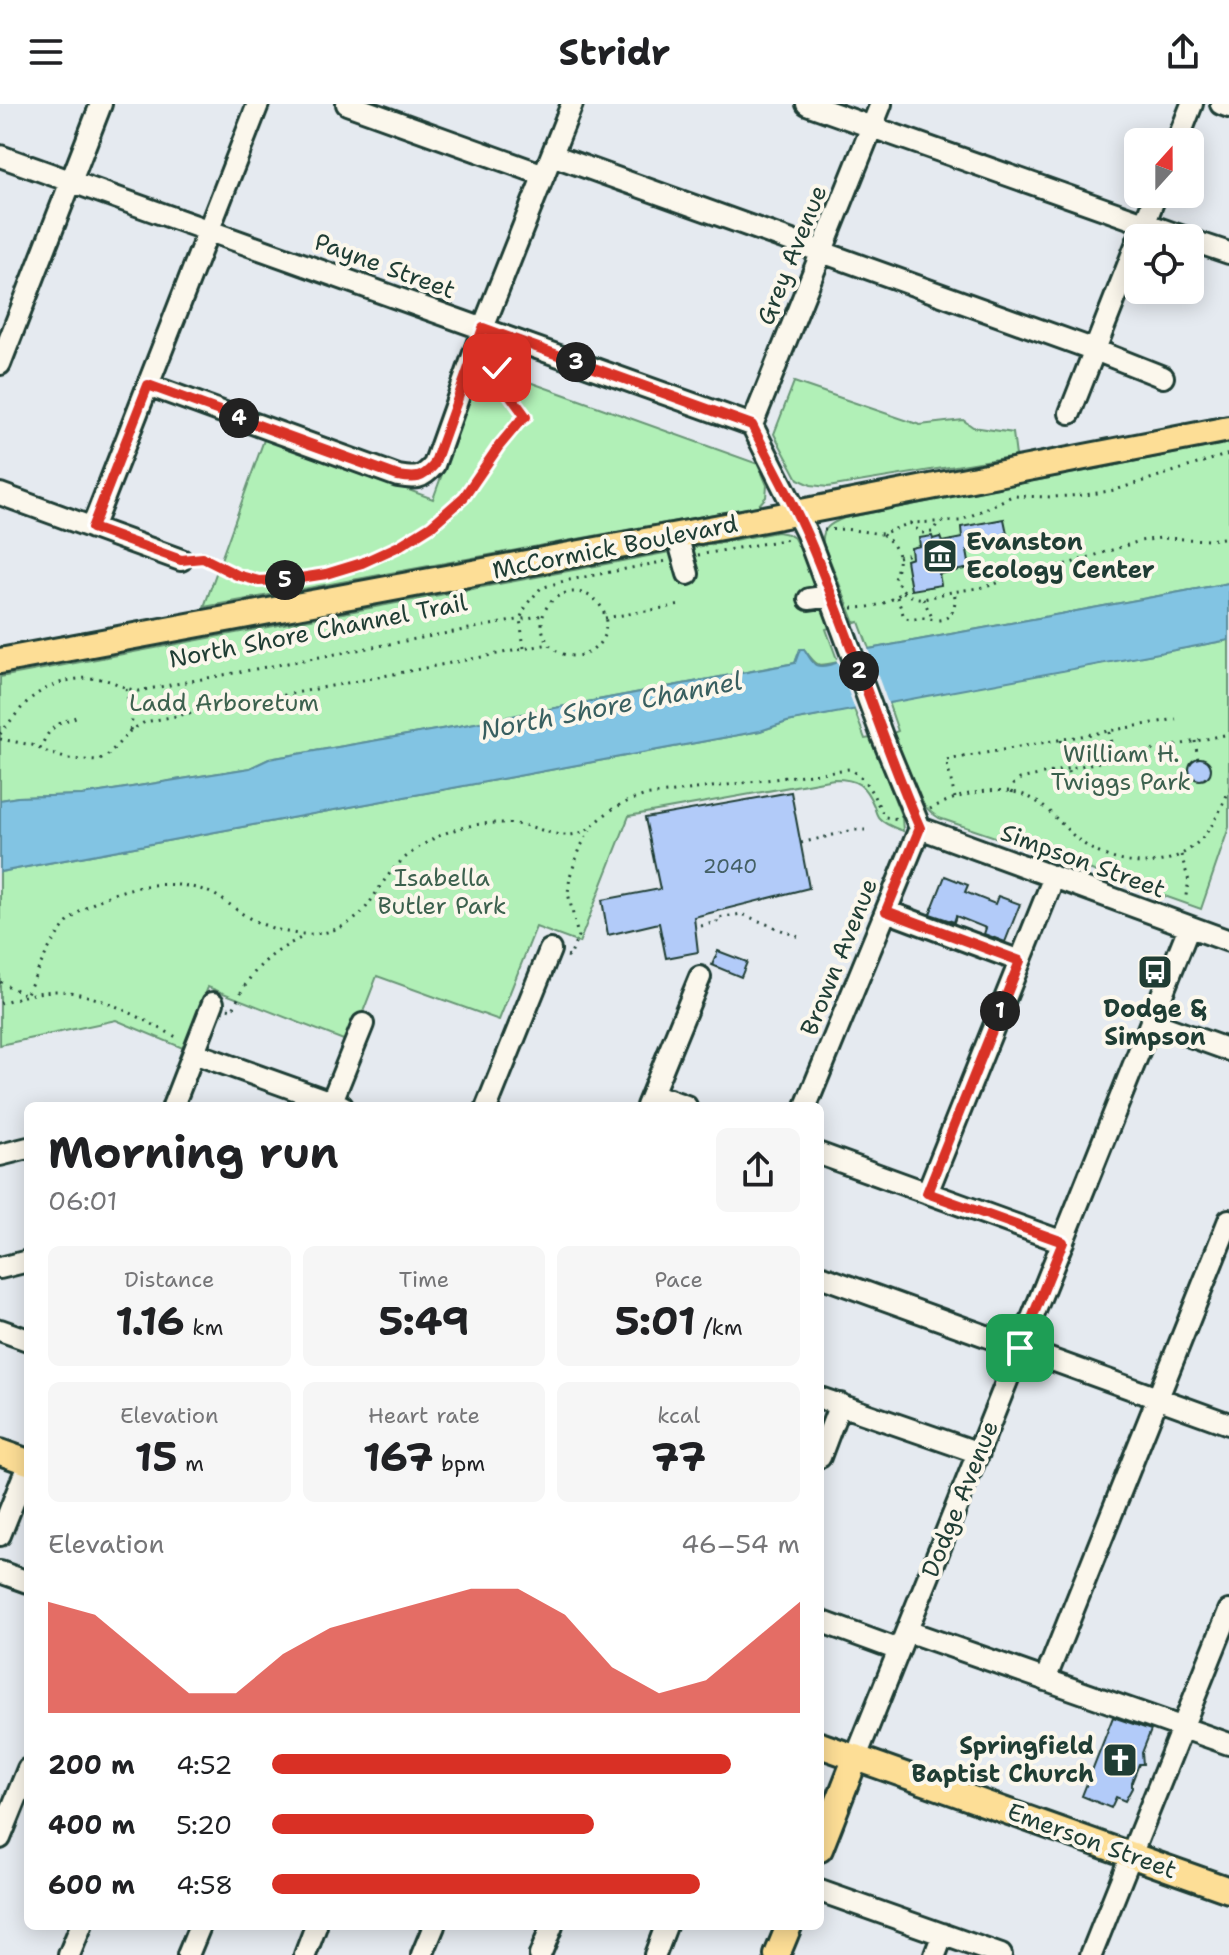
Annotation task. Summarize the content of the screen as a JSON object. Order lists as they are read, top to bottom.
{
  "streets": {
    "main road": ["McCormick Boulevard", "Dodge Avenue", "Emerson Street"],
    "street": [
      "Grey Avenue",
      "Payne Street",
      "Simpson Street",
      "Brown Avenue"
    ],
    "path": ["North Shore Channel Trail"]
  },
  "crossings": [
    ["Grey Avenue", "Payne Street"],
    ["Simpson Street", "Brown Avenue"],
    ["Simpson Street", "Dodge Avenue"],
    ["Dodge Avenue", "Emerson Street"]
  ],
  "water": ["North Shore Channel"],
  "parks": ["Ladd Arboretum", "William H. Twiggs Park", "Isabella Butler Park"],
  "places": {
    "museum": ["Evanston Ecology Center"],
    "bus stop": ["Dodge & Simpson"],
    "church": ["Springfield Baptist Church"]
  },
  "house_numbers": ["2040"],
  "north": "top",
  "page": {
    "header": "Stridr",
    "pins": [
      "3",
      "4",
      "5",
      "2",
      "1"
    ],
    "heading": ["Morning run", "06:01"],
    "stats": [
      ["Distance", "1.16 km"],
      ["Time", "5:49"],
      ["Pace", "5:01 /km"],
      ["Elevation", "15 m"],
      ["Heart rate", "167 bpm"],
      ["kcal", "77"]
    ],
    "chart": ["Elevation", "46–54 m"],
    "list": [
      {
        "name": "200 m",
        "note": "4:52"
      },
      {
        "name": "400 m",
        "note": "5:20"
      },
      {
        "name": "600 m",
        "note": "4:58"
      }
    ]
  }
}
